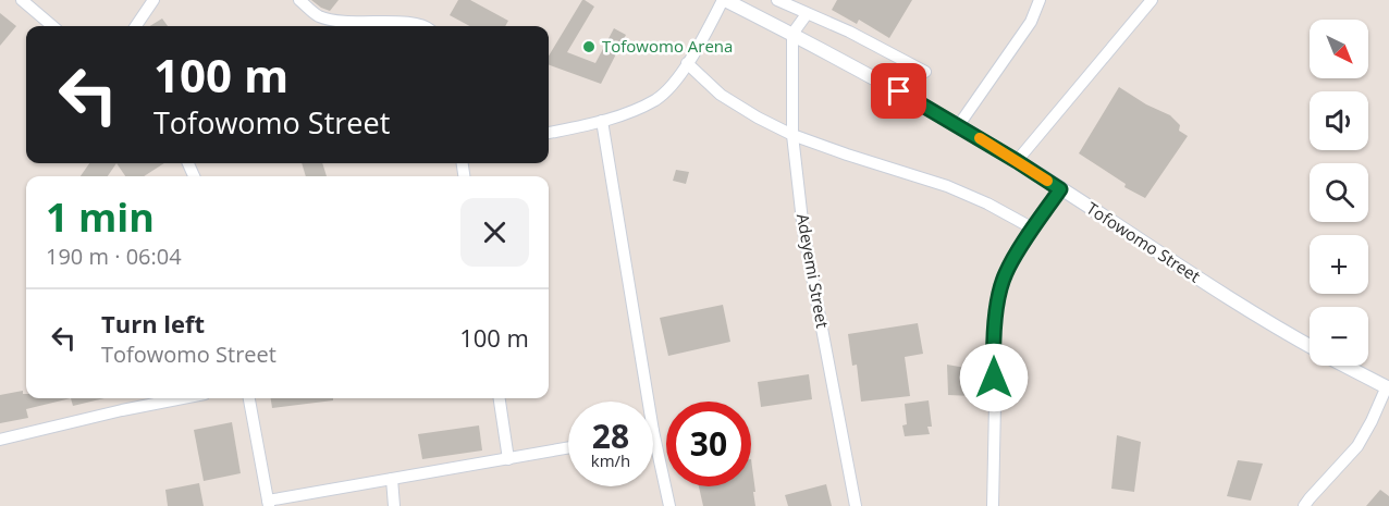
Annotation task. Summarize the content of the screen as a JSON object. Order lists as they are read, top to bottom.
{
  "streets": {
    "street": ["Tofowomo Street", "Adeyemi Street"]
  },
  "crossings": [
    ["Tofowomo Street", "Adeyemi Street"]
  ],
  "places": ["Tofowomo Arena"],
  "north": "bottom right",
  "page": {
    "map_buttons": ["+", "−"],
    "turn": ["100 m", "Tofowomo Street"],
    "heading": ["1 min", "190 m · 06:04"],
    "list": [
      {
        "name": "Turn left",
        "note": "Tofowomo Street",
        "value": "100 m"
      }
    ],
    "speed": "28 km/h",
    "limit": "30"
  }
}
